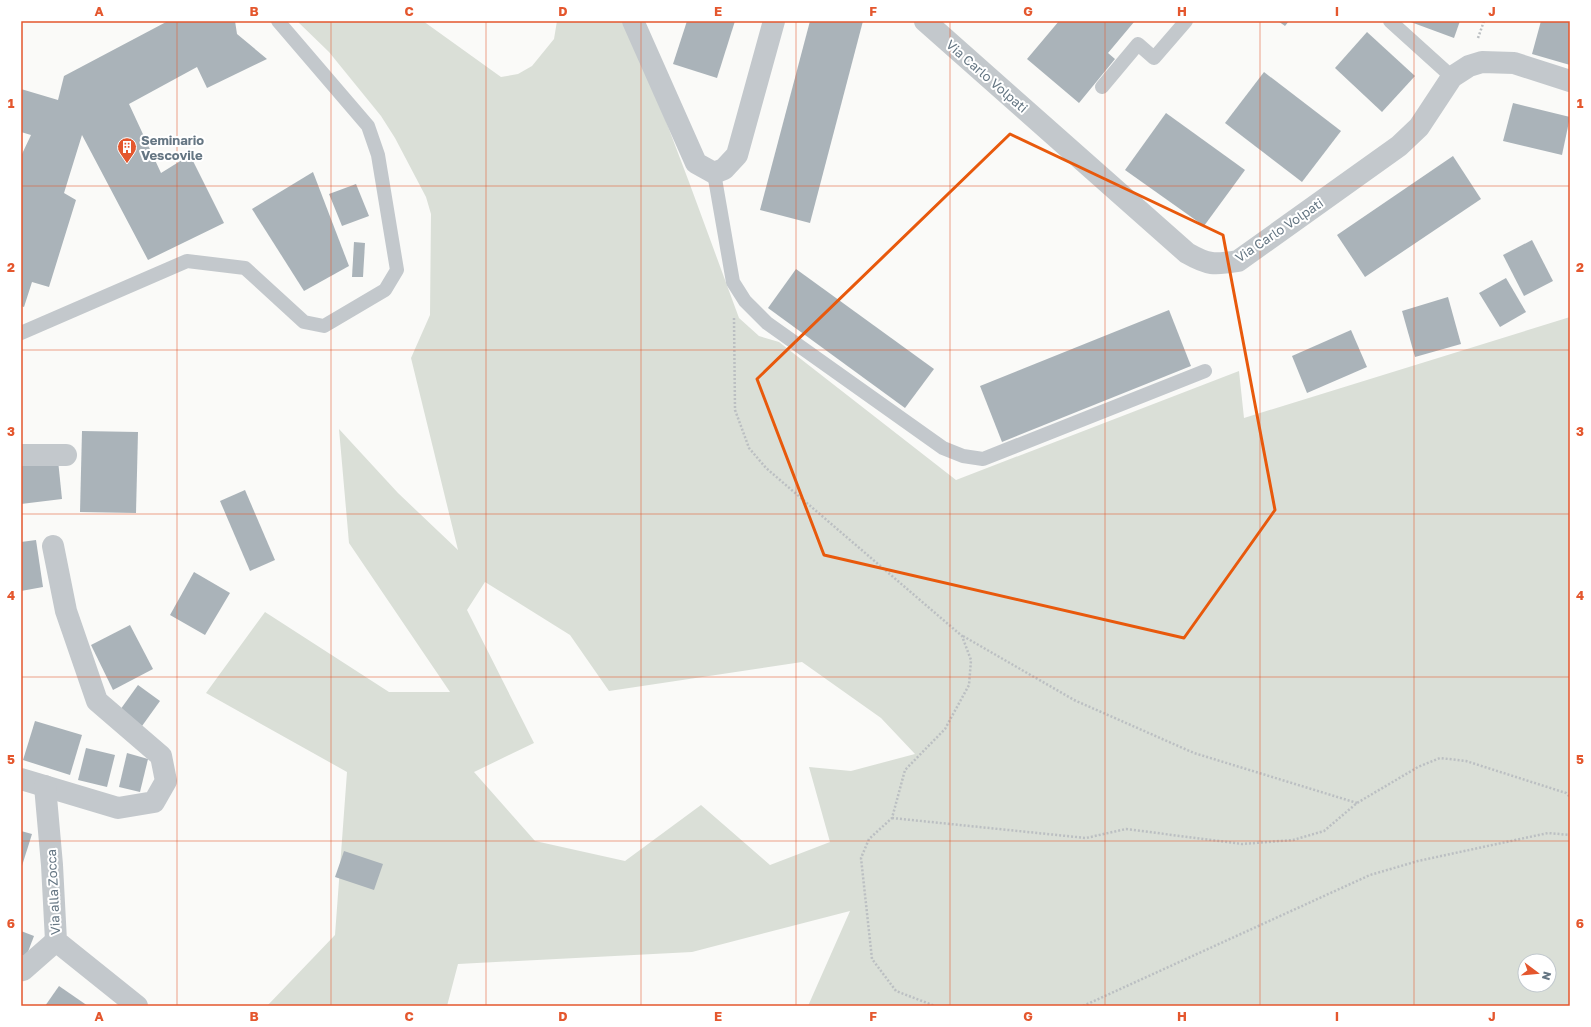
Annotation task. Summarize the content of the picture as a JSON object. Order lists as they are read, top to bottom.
{
  "streets": {
    "street": ["Via Carlo Volpati", "Via alla Zocca"]
  },
  "places": {
    "building": ["Seminario Vescovile"]
  },
  "north": "right",
  "grid": {
    "columns": [
      "A",
      "B",
      "C",
      "D",
      "E",
      "F",
      "G",
      "H",
      "I",
      "J"
    ],
    "rows": [
      "1",
      "2",
      "3",
      "4",
      "5",
      "6"
    ]
  }
}
